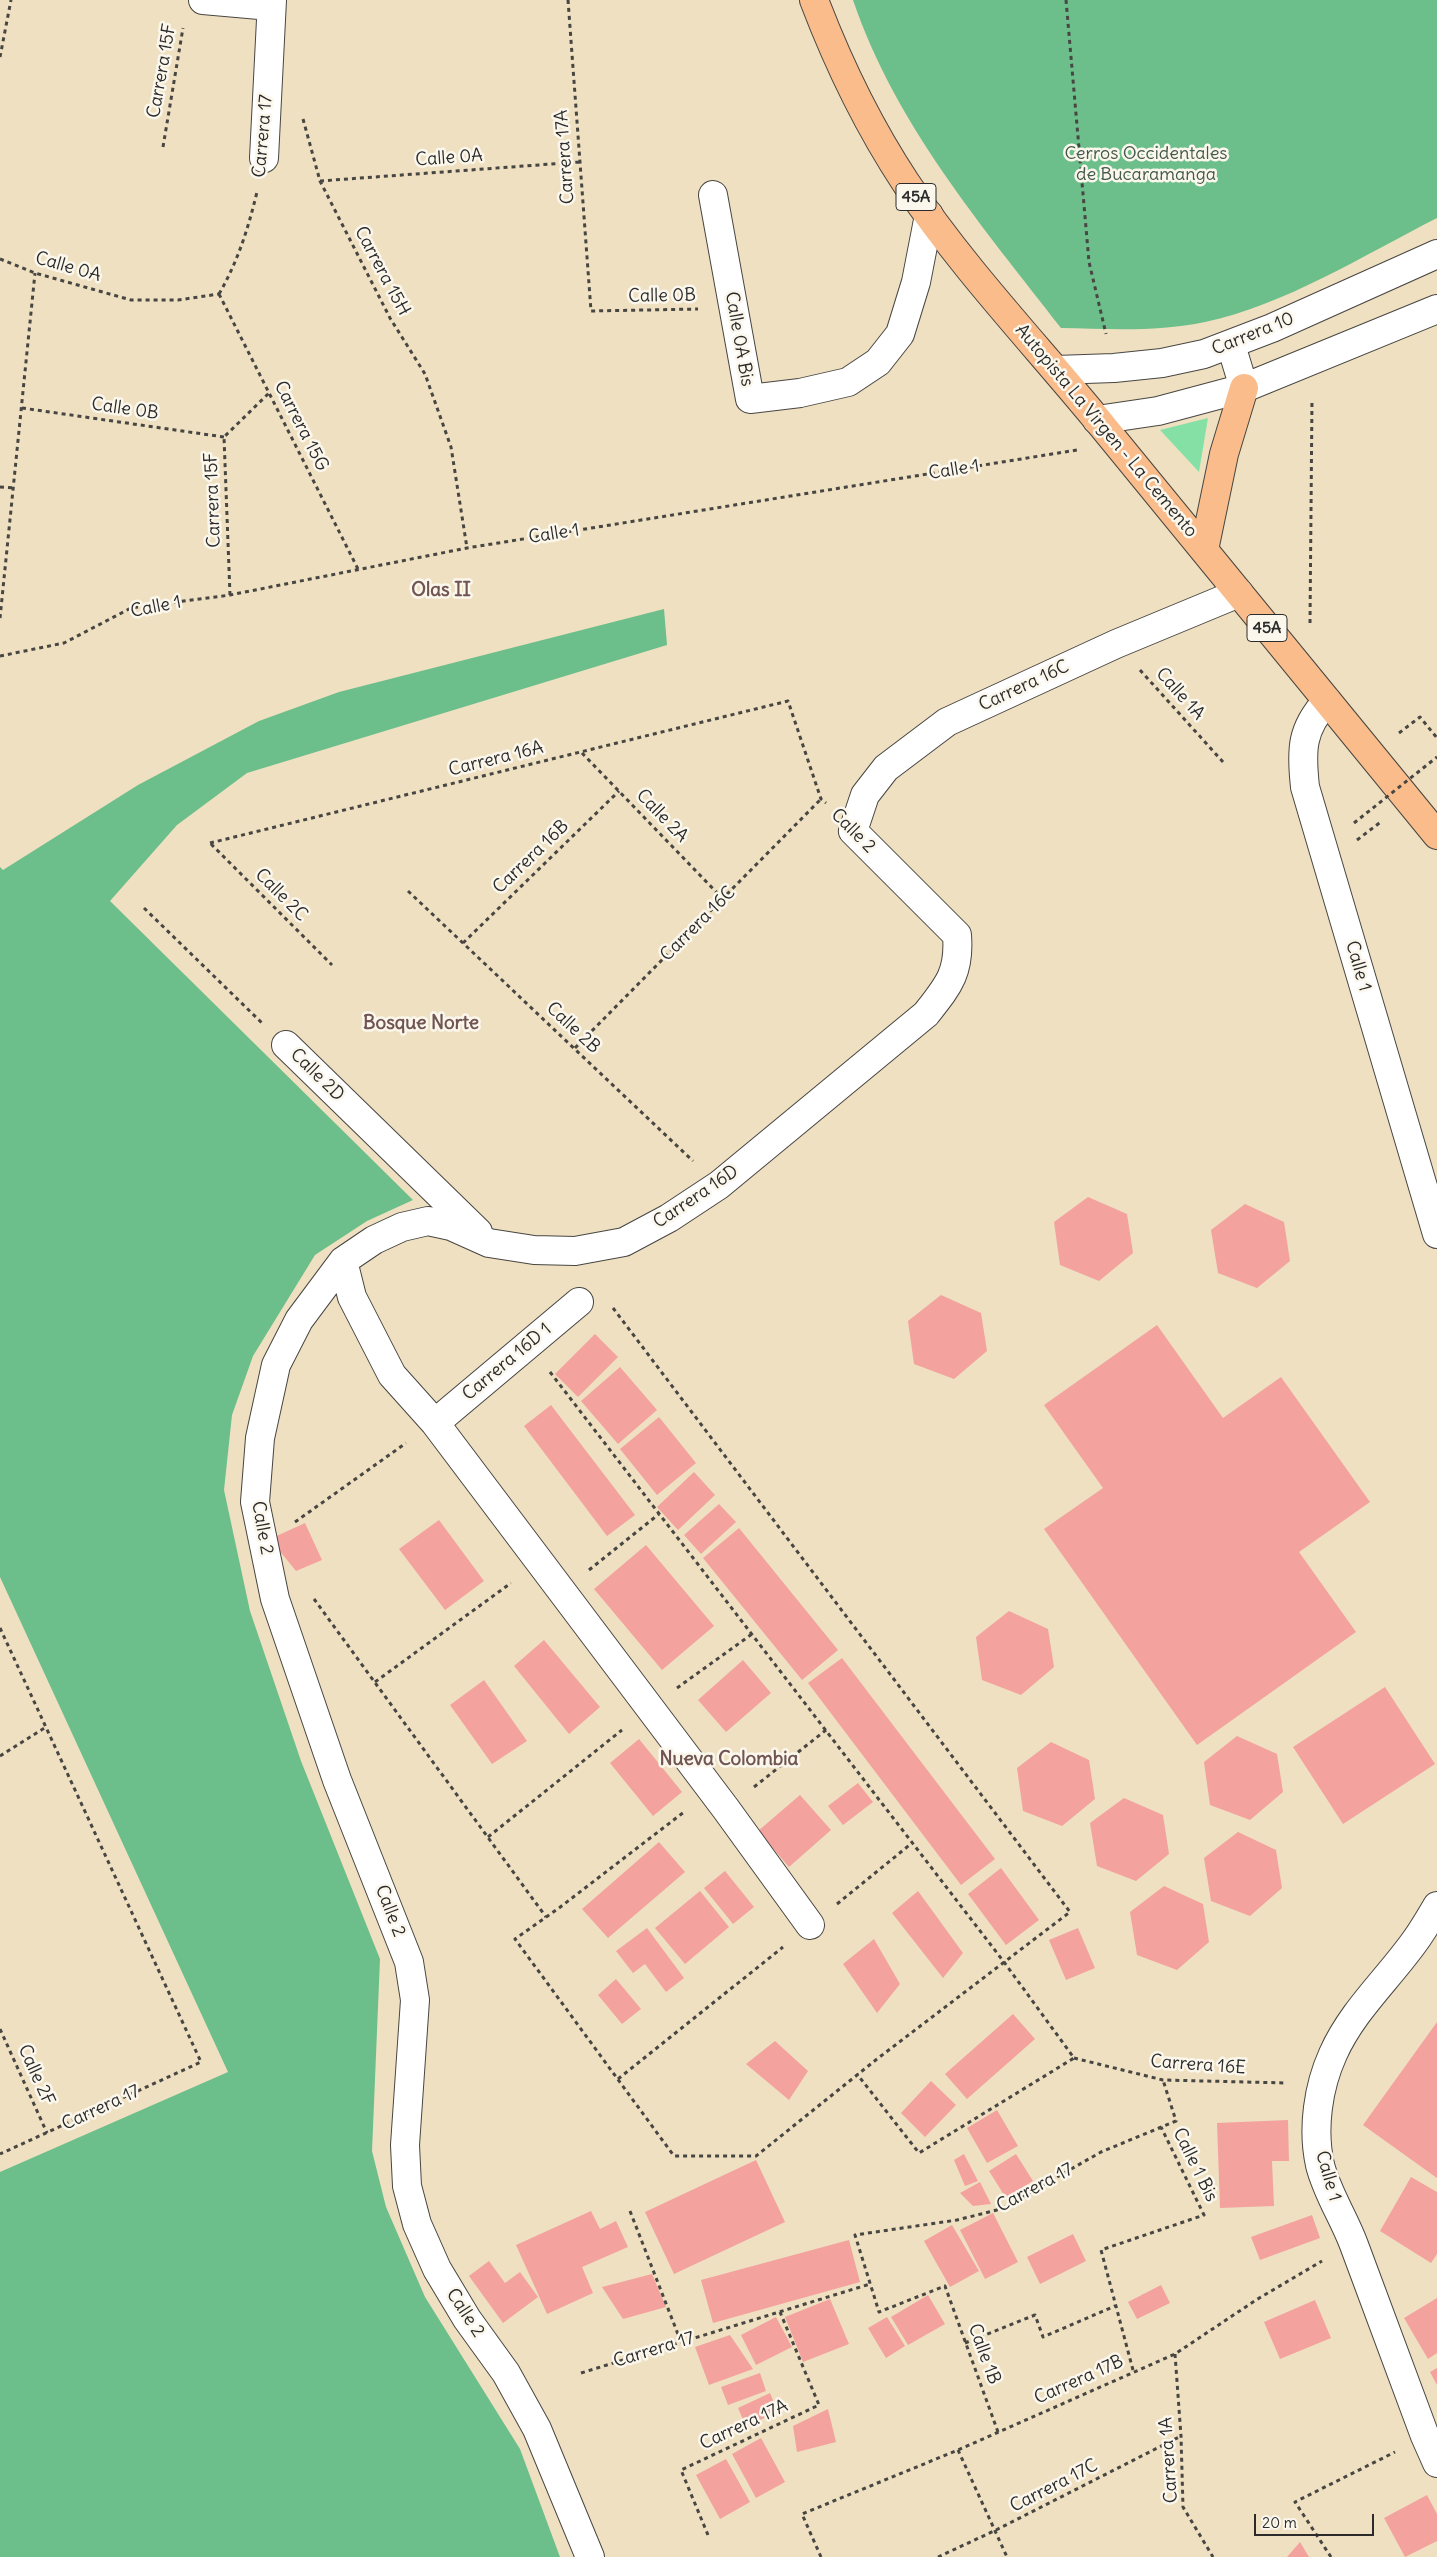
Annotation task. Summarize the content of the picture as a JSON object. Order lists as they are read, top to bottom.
{
  "streets": {
    "main road": ["45A", "Autopista La Virgen - La Cemento"],
    "street": [
      "Carrera 17",
      "Carrera 10",
      "Calle 0A Bis",
      "Calle 1",
      "Carrera 16C",
      "Calle 2",
      "Calle 2D",
      "Carrera 16D",
      "Carrera 16D 1"
    ],
    "path": [
      "Carrera 15F",
      "Carrera 17A",
      "Calle 0A",
      "Carrera 15H",
      "Calle 0B",
      "Carrera 15G",
      "Calle 1A",
      "Carrera 16A",
      "Calle 2A",
      "Carrera 16B",
      "Calle 2C",
      "Calle 2B",
      "Carrera 16E",
      "Calle 2F",
      "Calle 1 Bis",
      "Calle 1B",
      "Carrera 17B",
      "Carrera 1A",
      "Carrera 17C"
    ]
  },
  "crossings": [
    ["Carrera 15F", "Calle 0B"],
    ["Carrera 15F", "Carrera 15G"],
    ["Carrera 15F", "Calle 1"],
    ["Carrera 17", "Carrera 17A"],
    ["Carrera 17", "Calle 0A"],
    ["Carrera 17", "Carrera 15G"],
    ["Carrera 17", "Calle 2F"],
    ["Carrera 17", "Calle 1 Bis"],
    ["Carrera 17", "Calle 1B"],
    ["Carrera 17A", "Calle 0A"],
    ["Carrera 17A", "Calle 0B"],
    ["Calle 0A", "Carrera 15H"],
    ["Calle 0A", "Carrera 15G"],
    ["Carrera 15H", "Calle 1"],
    ["Calle 0B", "Calle 0A Bis"],
    ["Carrera 10", "Autopista La Virgen - La Cemento"],
    ["Calle 0A Bis", "Autopista La Virgen - La Cemento"],
    ["Carrera 15G", "Calle 1"],
    ["Autopista La Virgen - La Cemento", "Calle 1"],
    ["Autopista La Virgen - La Cemento", "Carrera 16C"],
    ["Calle 1", "Carrera 16E"],
    ["Calle 1", "Carrera 17B"],
    ["Carrera 16C", "Calle 1A"],
    ["Carrera 16C", "Calle 2A"],
    ["Carrera 16C", "Calle 2"],
    ["Carrera 16C", "Calle 2B"],
    ["Carrera 16A", "Calle 2A"],
    ["Carrera 16A", "Calle 2"],
    ["Carrera 16A", "Calle 2C"],
    ["Calle 2A", "Carrera 16B"],
    ["Calle 2", "Carrera 16D"],
    ["Carrera 16B", "Calle 2B"],
    ["Calle 2B", "Carrera 16D"],
    ["Calle 2D", "Carrera 16D"],
    ["Carrera 16E", "Calle 1 Bis"],
    ["Calle 1B", "Carrera 17B"],
    ["Carrera 17B", "Carrera 1A"],
    ["Carrera 1A", "Carrera 17C"]
  ],
  "districts": ["Olas II", "Bosque Norte", "Nueva Colombia"],
  "parks": ["Cerros Occidentales de Bucaramanga"],
  "scale_bar": "20 m"
}
